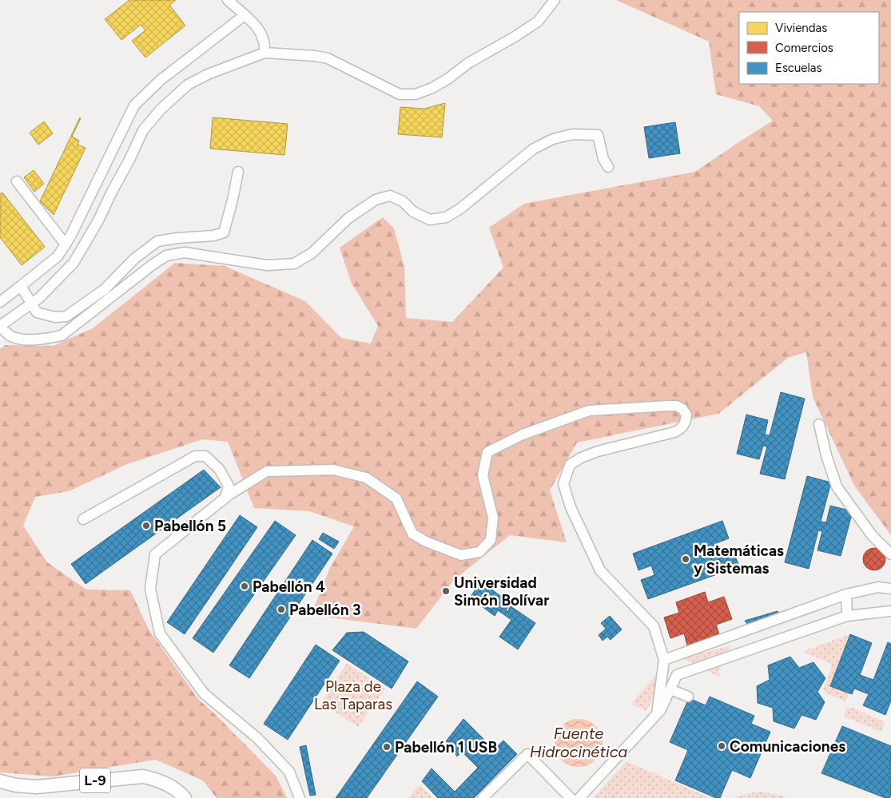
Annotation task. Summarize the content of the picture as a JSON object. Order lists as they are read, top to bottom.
{
  "streets": {
    "main road": ["L-9"]
  },
  "water": ["Fuente Hidrocinética"],
  "parks": ["Plaza de Las Taparas"],
  "places": [
    "Pabellón 5",
    "Matemáticas y Sistemas",
    "Pabellón 4",
    "Universidad Simón Bolívar",
    "Pabellón 3",
    "Comunicaciones",
    "Pabellón 1 USB"
  ],
  "legend": ["Viviendas", "Comercios", "Escuelas"]
}
